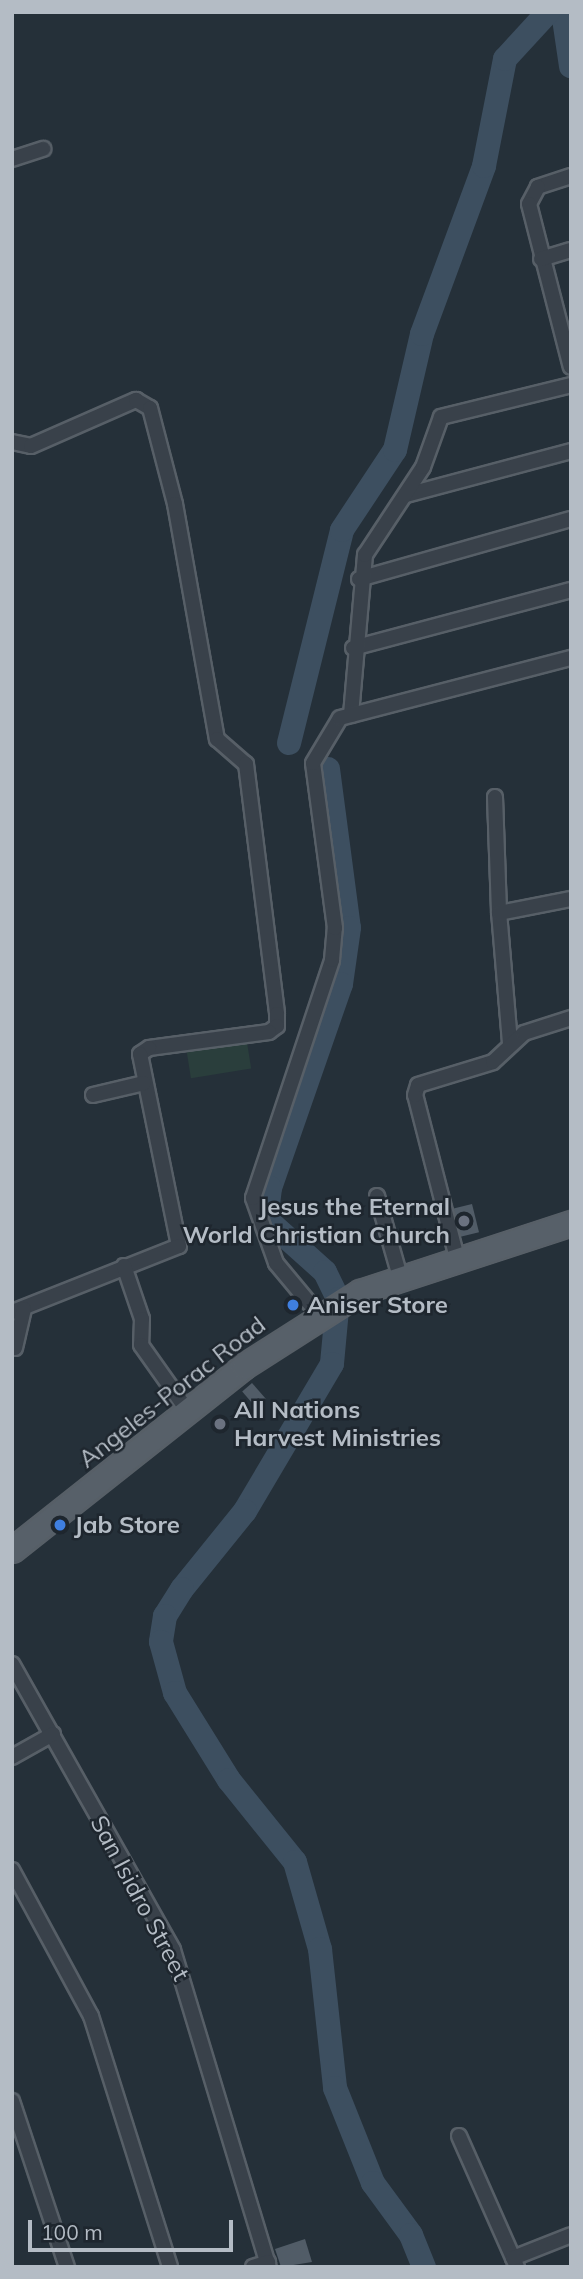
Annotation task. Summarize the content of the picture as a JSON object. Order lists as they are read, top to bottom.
{
  "streets": {
    "main road": ["Angeles-Porac Road"],
    "street": ["San Isidro Street"]
  },
  "places": [
    "Jesus the Eternal World Christian Church",
    "Aniser Store",
    "All Nations Harvest Ministries",
    "Jab Store"
  ],
  "scale_bar": "100 m"
}
